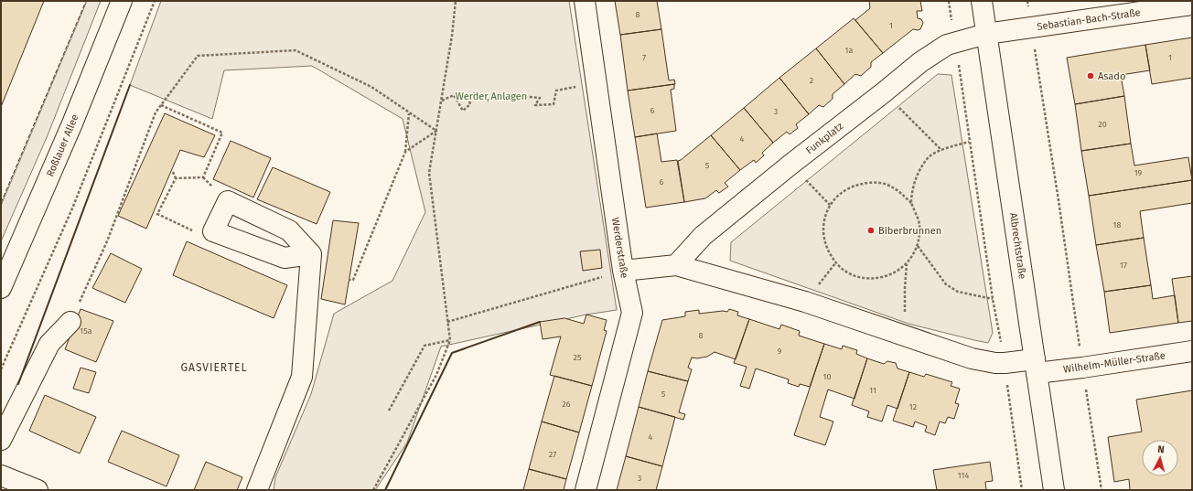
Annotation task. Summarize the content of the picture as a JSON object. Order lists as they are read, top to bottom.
{
  "streets": {
    "street": [
      "Sebastian-Bach-Straße",
      "Funkplatz",
      "Roßlauer Allee",
      "Albrechtstraße",
      "Werderstraße",
      "Wilhelm-Müller-Straße"
    ]
  },
  "crossings": [
    ["Sebastian-Bach-Straße", "Funkplatz"],
    ["Sebastian-Bach-Straße", "Albrechtstraße"],
    ["Funkplatz", "Albrechtstraße"],
    ["Albrechtstraße", "Wilhelm-Müller-Straße"]
  ],
  "districts": ["GASVIERTEL"],
  "parks": ["Werder Anlagen"],
  "places": ["Asado", "Biberbrunnen"],
  "house_numbers": [
    "8",
    "1",
    "1a",
    "7",
    "1",
    "2",
    "6",
    "3",
    "20",
    "4",
    "5",
    "19",
    "6",
    "18",
    "17",
    "15a",
    "8",
    "9",
    "25",
    "10",
    "11",
    "5",
    "26",
    "12",
    "4",
    "27",
    "114",
    "3"
  ],
  "north": "top"
}
